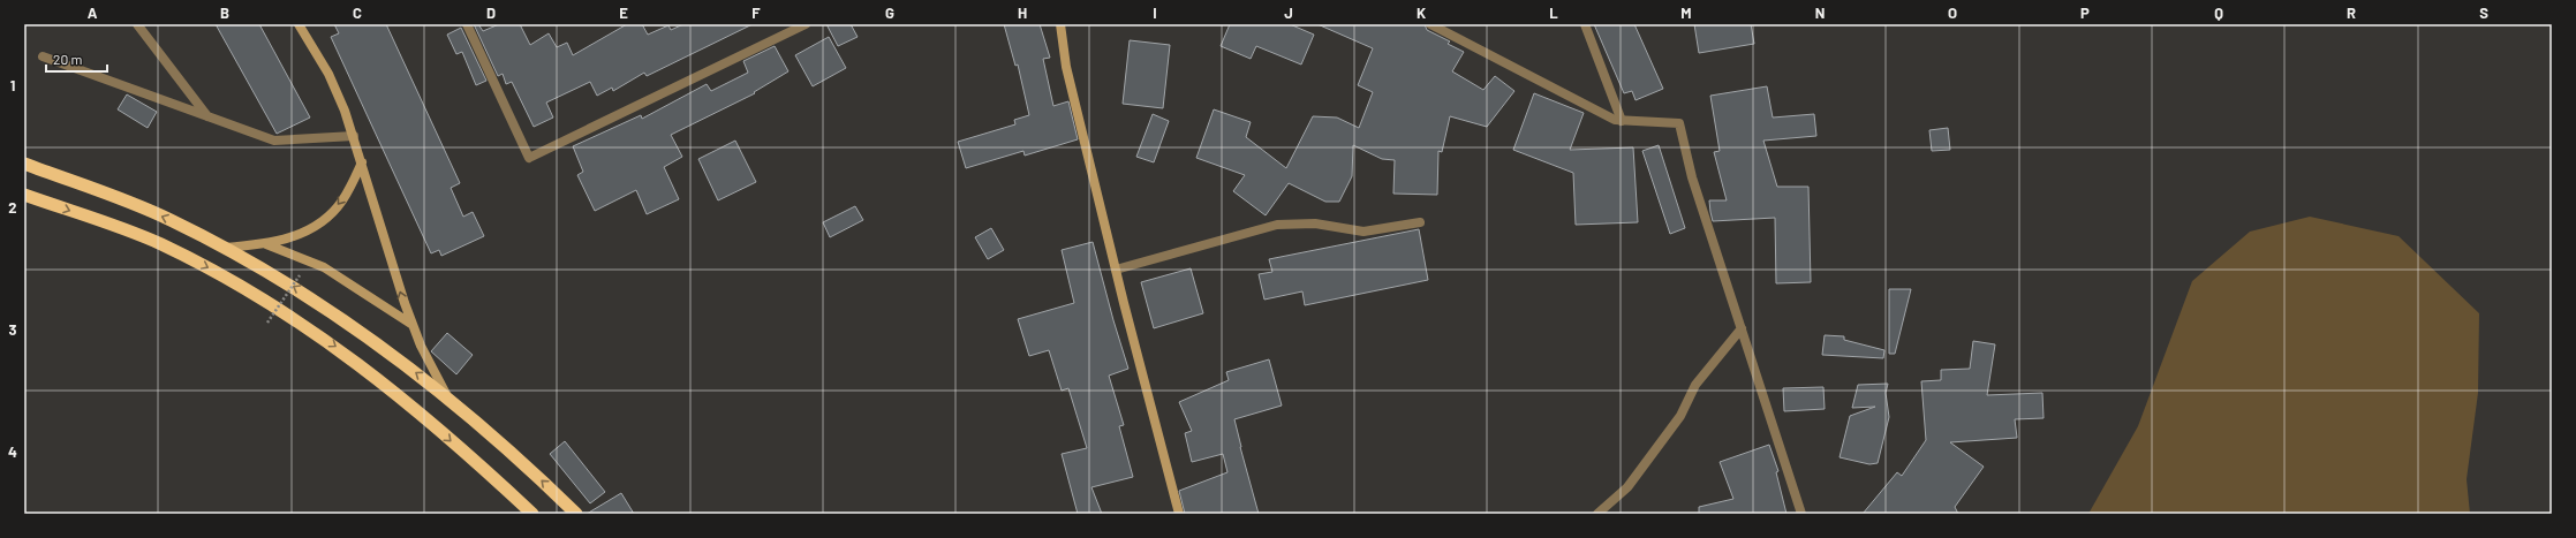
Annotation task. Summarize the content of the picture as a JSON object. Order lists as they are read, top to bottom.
{
  "scale_bar": "20 m",
  "grid": {
    "columns": [
      "A",
      "B",
      "C",
      "D",
      "E",
      "F",
      "G",
      "H",
      "I",
      "J",
      "K",
      "L",
      "M",
      "N",
      "O",
      "P",
      "Q",
      "R",
      "S"
    ],
    "rows": [
      "1",
      "2",
      "3",
      "4"
    ]
  }
}
